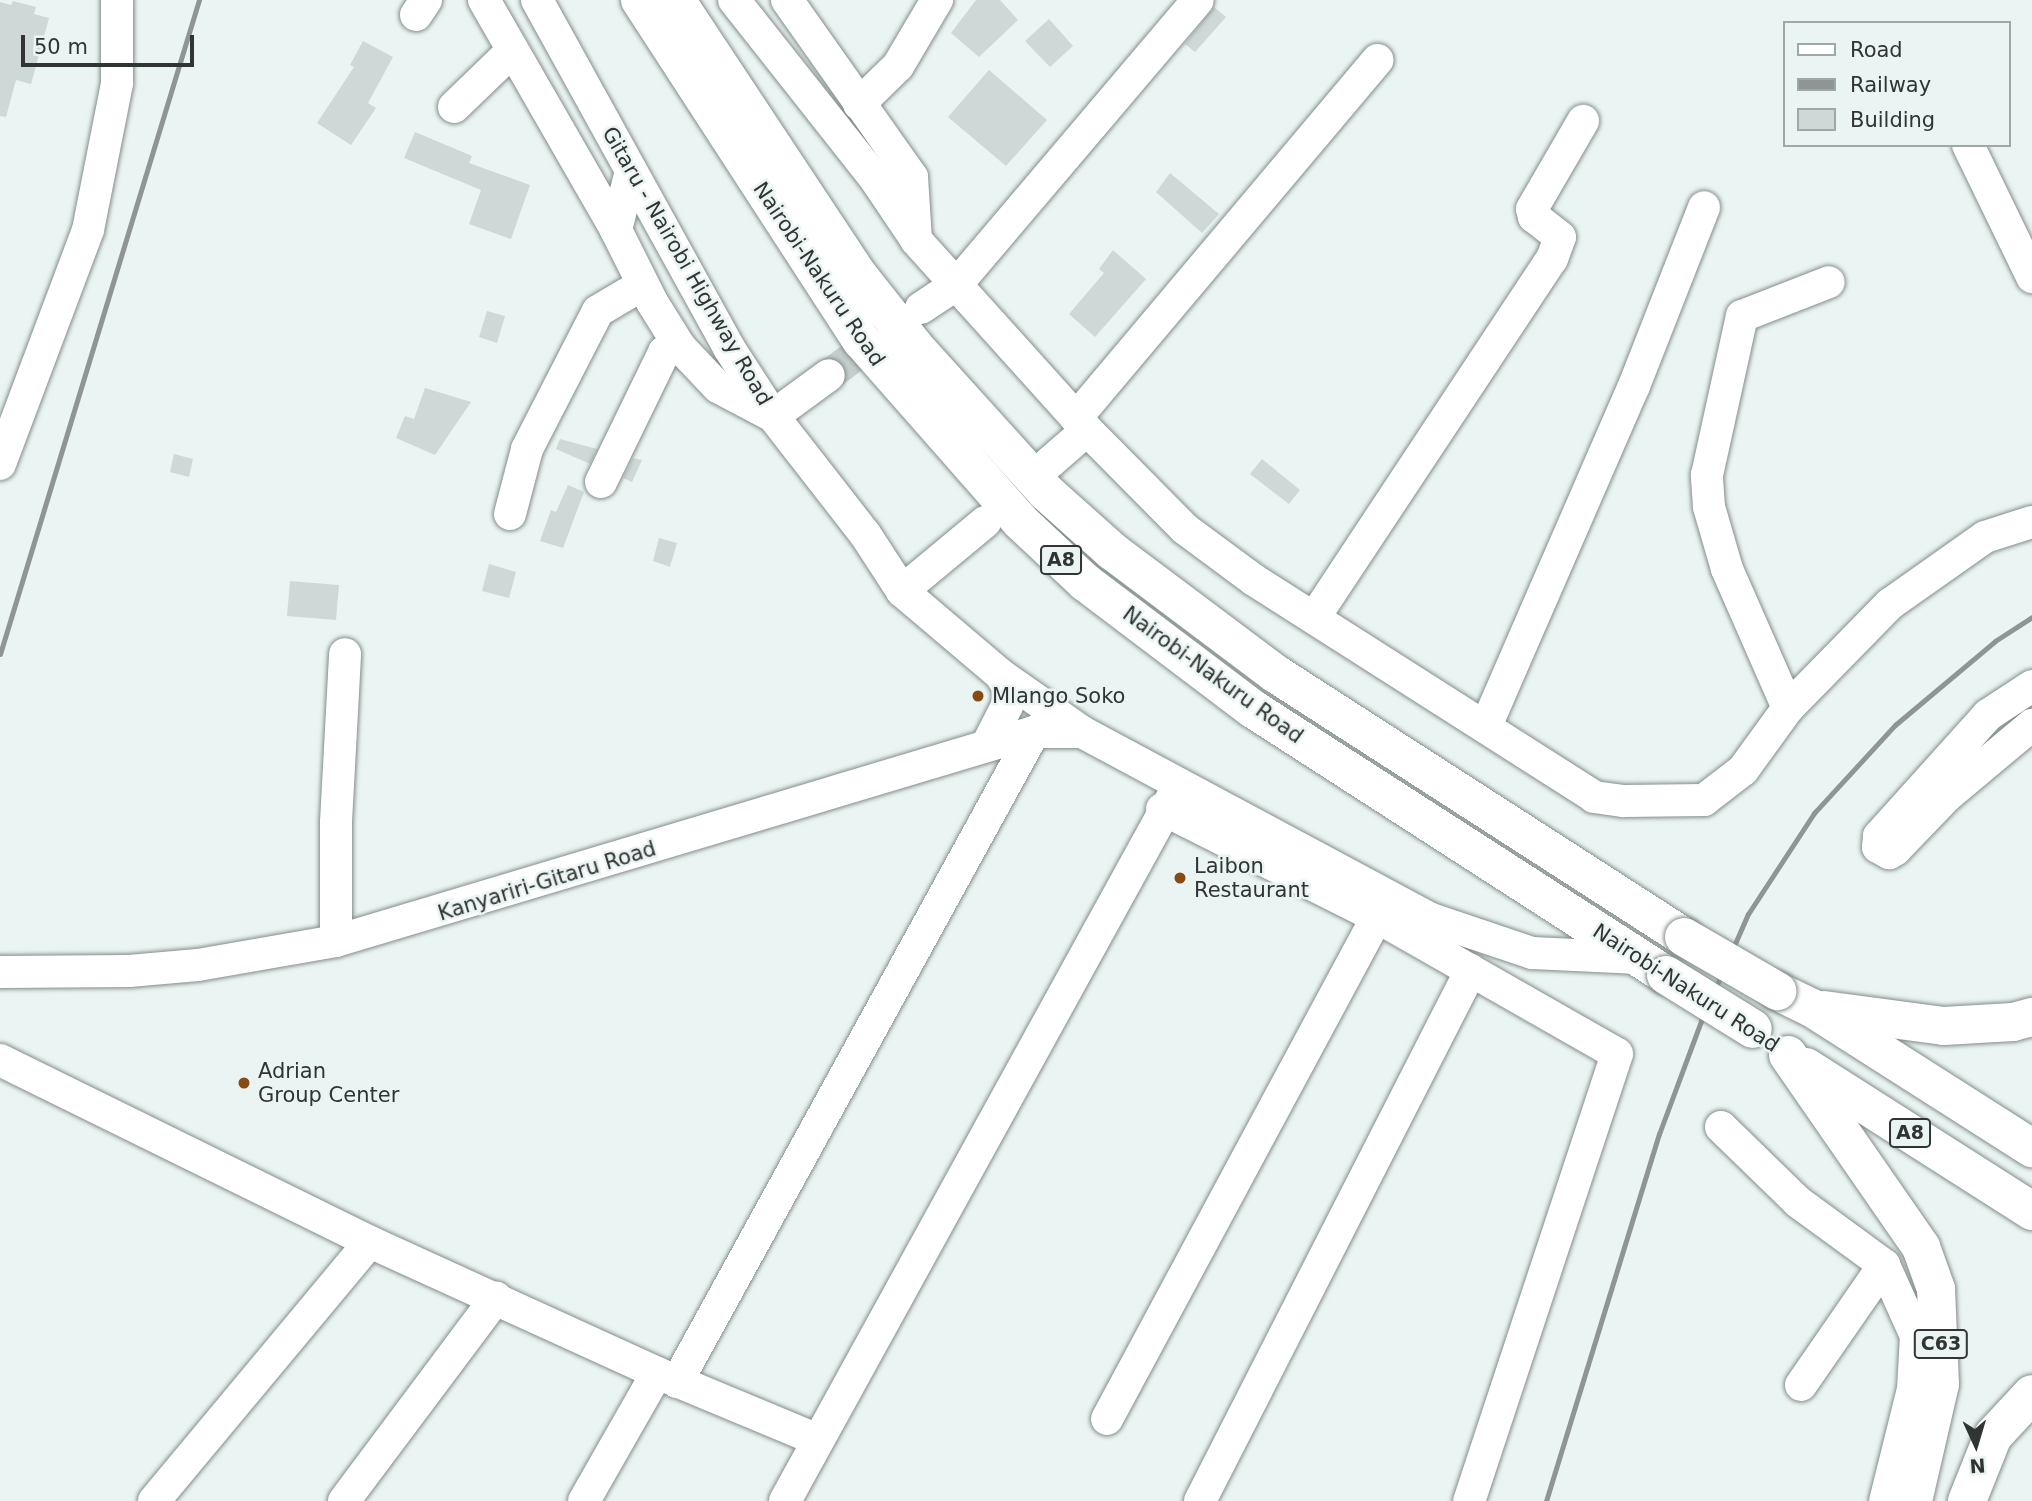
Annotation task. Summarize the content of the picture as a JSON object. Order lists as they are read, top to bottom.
{
  "streets": {
    "highway": ["Nairobi-Nakuru Road", "A8", "C63"],
    "street": ["Gitaru - Nairobi Highway Road", "Kanyariri-Gitaru Road"]
  },
  "crossings": [
    ["Gitaru - Nairobi Highway Road", "Kanyariri-Gitaru Road"],
    ["Nairobi-Nakuru Road", "C63"]
  ],
  "places": ["Mlango Soko", "Laibon Restaurant", "Adrian Group Center"],
  "legend": ["Road", "Railway", "Building"],
  "scale_bar": "50 m",
  "north": "bottom"
}
